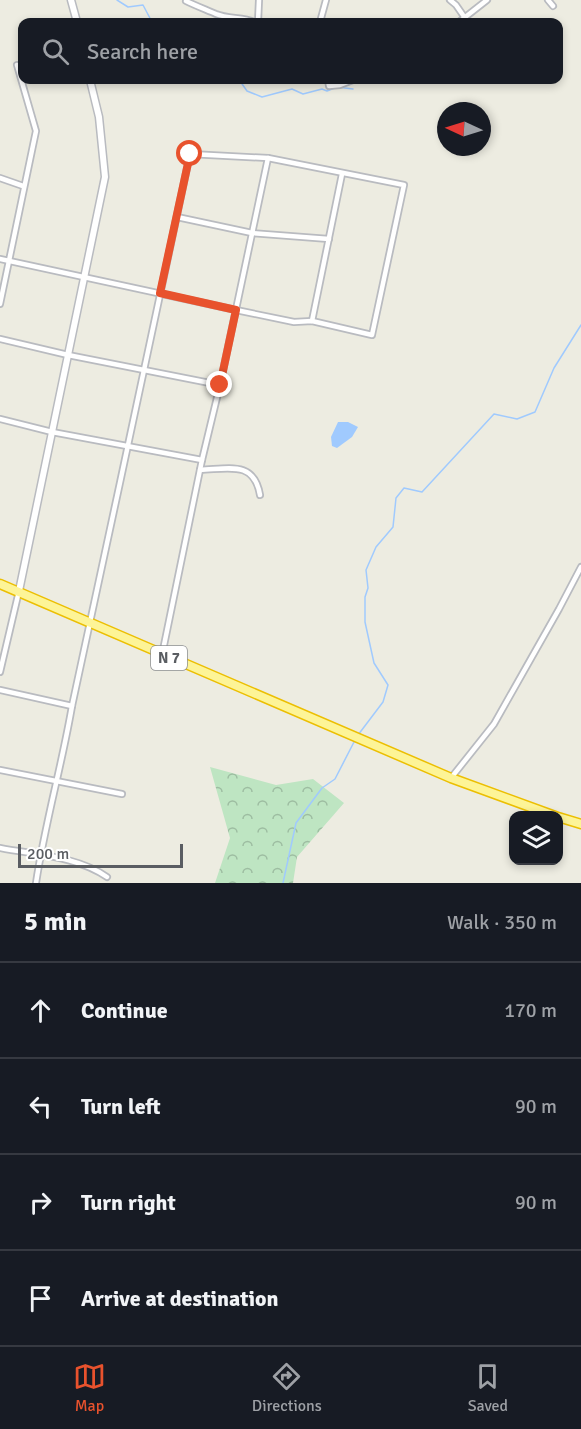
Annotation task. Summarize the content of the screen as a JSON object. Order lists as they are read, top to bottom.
{
  "streets": {
    "highway": ["N 7"]
  },
  "scale_bar": "200 m",
  "north": "left",
  "page": {
    "search": "Search here",
    "scale": "200 m",
    "heading": ["5 min", "Walk · 350 m"],
    "list": [
      ["Continue", "170 m"],
      ["Turn left", "90 m"],
      ["Turn right", "90 m"],
      "Arrive at destination"
    ],
    "nav": ["Map", "Directions", "Saved"]
  }
}
